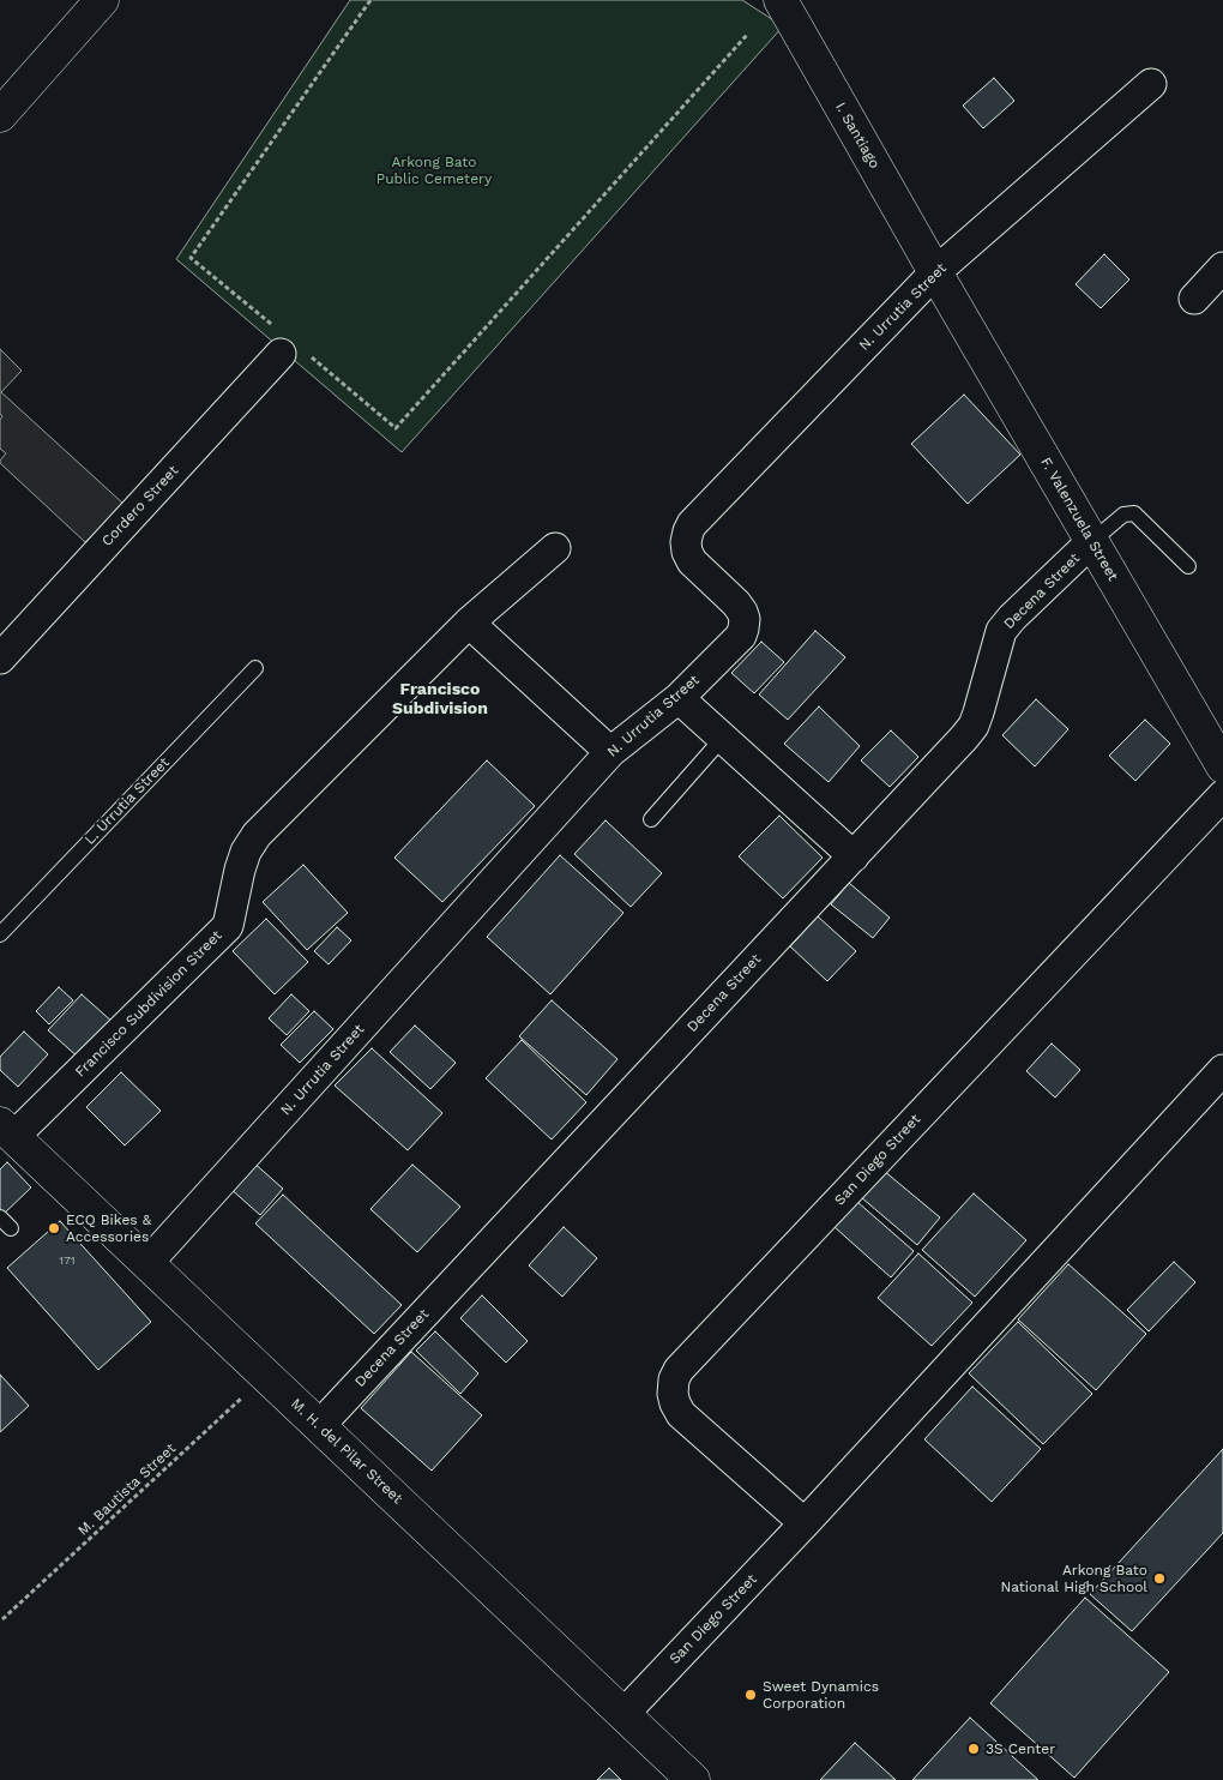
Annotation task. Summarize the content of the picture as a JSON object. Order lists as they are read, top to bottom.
{
  "streets": {
    "main road": ["I. Santiago", "F. Valenzuela Street", "M. H. del Pilar Street"],
    "street": [
      "N. Urrutia Street",
      "Cordero Street",
      "Decena Street",
      "Francisco Subdivision Street",
      "San Diego Street"
    ],
    "lane": ["L. Urrutia Street"],
    "path": ["M. Bautista Street"]
  },
  "crossings": [
    ["I. Santiago", "N. Urrutia Street"],
    ["I. Santiago", "F. Valenzuela Street"],
    ["N. Urrutia Street", "F. Valenzuela Street"],
    ["N. Urrutia Street", "M. H. del Pilar Street"],
    ["F. Valenzuela Street", "Decena Street"],
    ["Decena Street", "M. H. del Pilar Street"],
    ["Francisco Subdivision Street", "M. H. del Pilar Street"],
    ["San Diego Street", "M. H. del Pilar Street"],
    ["M. H. del Pilar Street", "M. Bautista Street"]
  ],
  "districts": ["Francisco Subdivision"],
  "parks": ["Arkong Bato Public Cemetery"],
  "places": [
    "ECQ Bikes & Accessories",
    "Arkong Bato National High School",
    "Sweet Dynamics Corporation",
    "3S Center"
  ],
  "house_numbers": ["171"]
}
